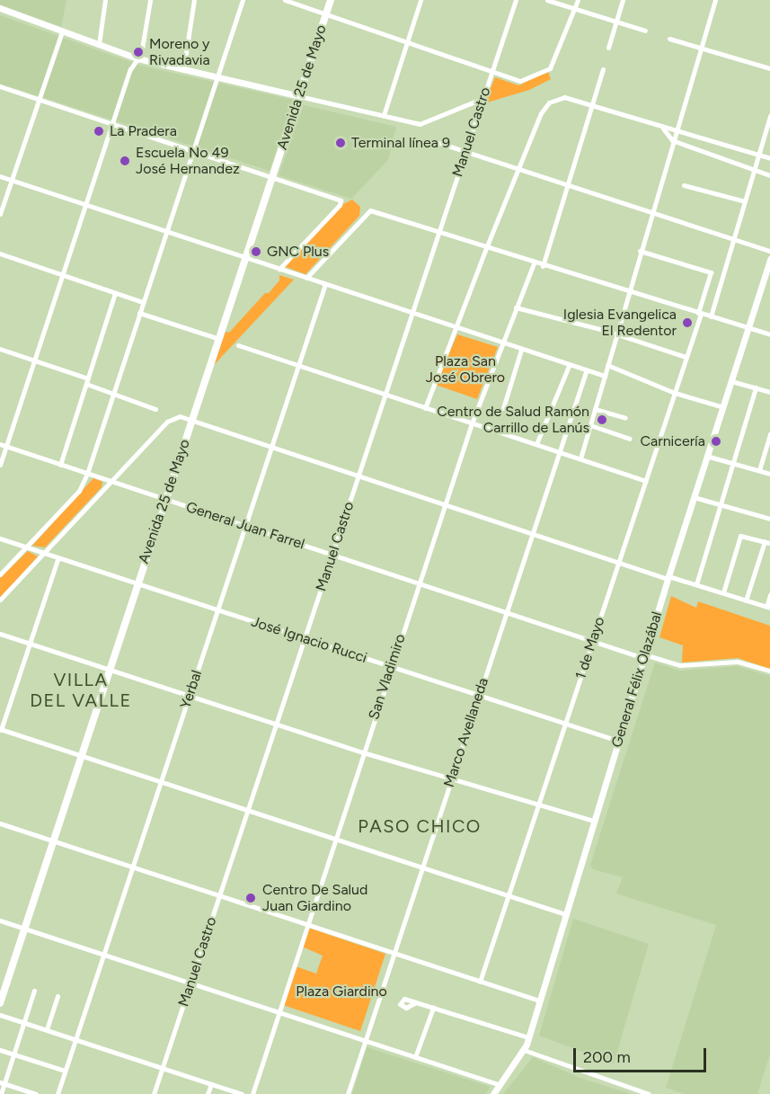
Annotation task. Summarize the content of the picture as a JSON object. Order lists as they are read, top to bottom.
{
  "streets": {
    "main road": ["Avenida 25 de Mayo"],
    "street": [
      "Manuel Castro",
      "General Juan Farrel",
      "José Ignacio Rucci",
      "1 de Mayo",
      "San Vladimiro",
      "General Félix Olazábal",
      "Yerbal",
      "Marco Avellaneda"
    ]
  },
  "crossings": [
    ["Avenida 25 de Mayo", "General Juan Farrel"],
    ["Avenida 25 de Mayo", "José Ignacio Rucci"],
    ["Manuel Castro", "General Juan Farrel"],
    ["Manuel Castro", "José Ignacio Rucci"],
    ["General Juan Farrel", "1 de Mayo"],
    ["General Juan Farrel", "San Vladimiro"],
    ["General Juan Farrel", "General Félix Olazábal"],
    ["General Juan Farrel", "Yerbal"],
    ["General Juan Farrel", "Marco Avellaneda"],
    ["José Ignacio Rucci", "1 de Mayo"],
    ["José Ignacio Rucci", "San Vladimiro"],
    ["José Ignacio Rucci", "General Félix Olazábal"],
    ["José Ignacio Rucci", "Yerbal"],
    ["José Ignacio Rucci", "Marco Avellaneda"]
  ],
  "districts": ["VILLA DEL VALLE", "PASO CHICO"],
  "parks": ["Plaza San José Obrero", "Plaza Giardino"],
  "places": [
    "Moreno y Rivadavia",
    "La Pradera",
    "Terminal línea 9",
    "Escuela No 49 José Hernandez",
    "GNC Plus",
    "Iglesia Evangelica El Redentor",
    "Centro de Salud Ramón Carrillo de Lanús",
    "Carnicería",
    "Centro De Salud Juan Giardino"
  ],
  "scale_bar": "200 m"
}
